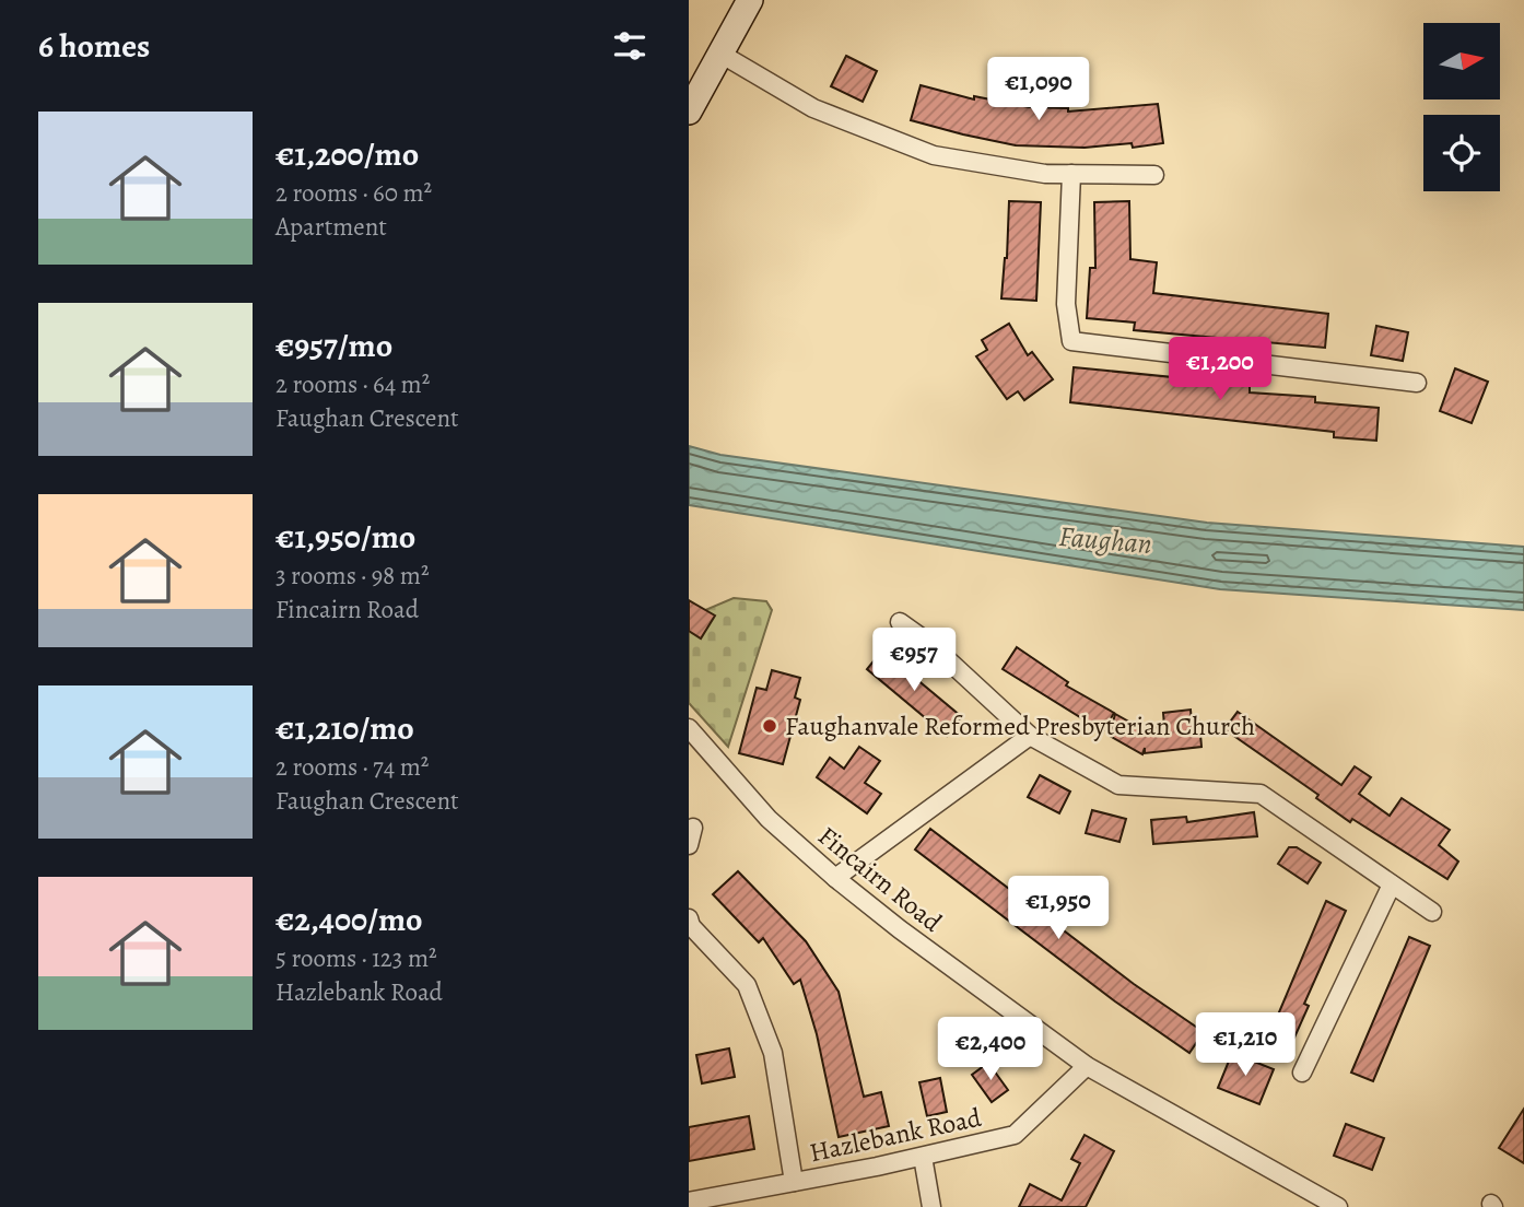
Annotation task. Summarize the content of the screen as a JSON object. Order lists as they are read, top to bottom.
{
  "streets": {
    "street": ["Fincairn Road", "Hazlebank Road"]
  },
  "crossings": [
    ["Fincairn Road", "Hazlebank Road"]
  ],
  "water": ["Faughan"],
  "places": ["Faughanvale Reformed Presbyterian Church"],
  "north": "right",
  "page": {
    "heading": "6 homes",
    "price": [
      "€1,090",
      "€1,200",
      "€957",
      "€1,950",
      "€1,210",
      "€2,400"
    ],
    "list": [
      {
        "name": "€1,200/mo",
        "note": "2 rooms · 60 m² · Apartment"
      },
      {
        "name": "€957/mo",
        "note": "2 rooms · 64 m² · Faughan Crescent"
      },
      {
        "name": "€1,950/mo",
        "note": "3 rooms · 98 m² · Fincairn Road"
      },
      {
        "name": "€1,210/mo",
        "note": "2 rooms · 74 m² · Faughan Crescent"
      },
      {
        "name": "€2,400/mo",
        "note": "5 rooms · 123 m² · Hazlebank Road"
      }
    ]
  }
}
